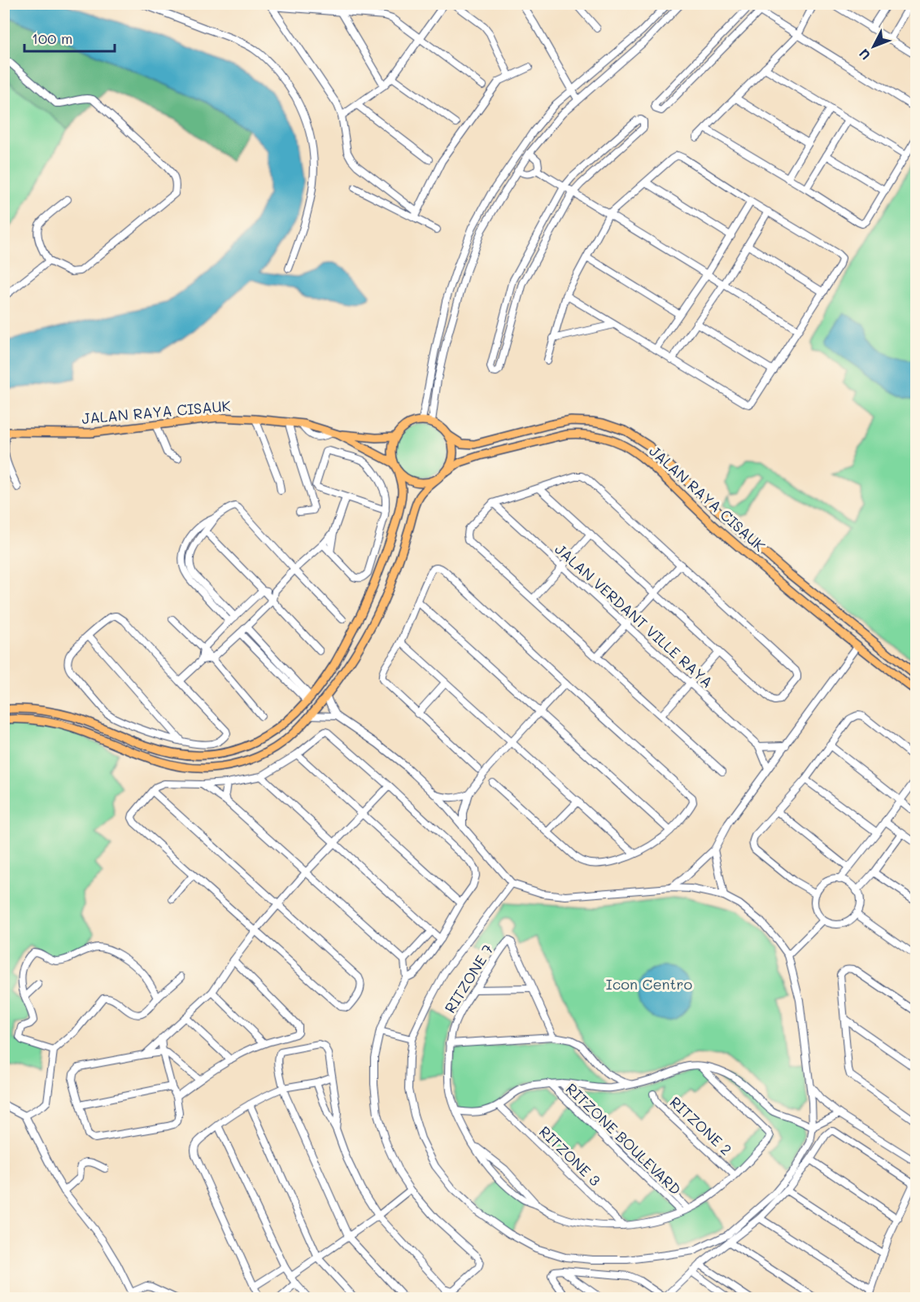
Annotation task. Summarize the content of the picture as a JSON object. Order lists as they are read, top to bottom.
{
  "streets": {
    "main road": ["JALAN RAYA CISAUK"],
    "street": [
      "JALAN VERDANT VILLE RAYA",
      "RITZONE 7",
      "RITZONE 2",
      "RITZONE BOULEVARD",
      "RITZONE 3"
    ]
  },
  "crossings": [
    ["RITZONE 7", "RITZONE 2"],
    ["RITZONE 7", "RITZONE BOULEVARD"],
    ["RITZONE 7", "RITZONE 3"]
  ],
  "parks": ["Icon Centro"],
  "scale_bar": "100 m",
  "north": "bottom left"
}
